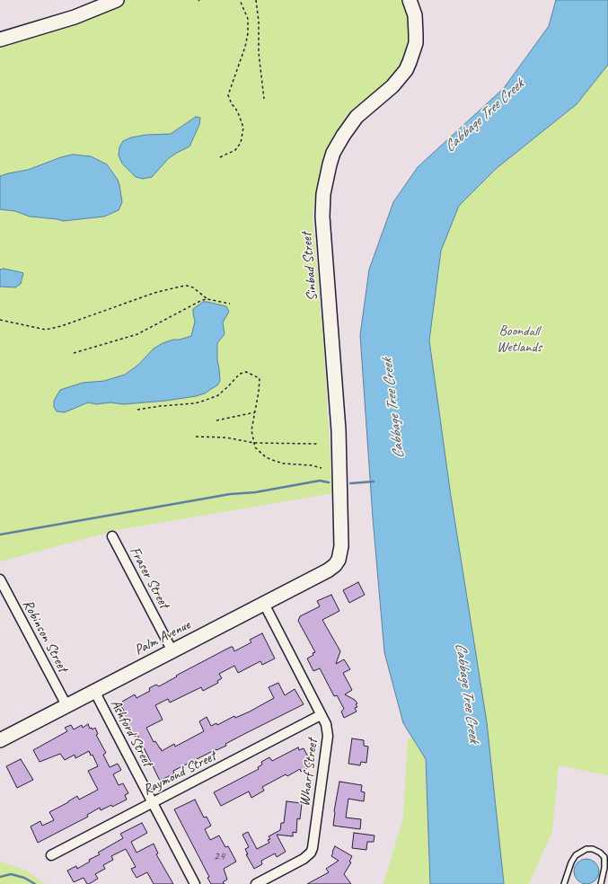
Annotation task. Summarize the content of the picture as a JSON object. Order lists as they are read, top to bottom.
{
  "streets": {
    "street": [
      "Sinbad Street",
      "Fraser Street",
      "Robinson Street",
      "Palm Avenue",
      "Ashford Street",
      "Wharf Street",
      "Raymond Street"
    ]
  },
  "crossings": [
    ["Sinbad Street", "Palm Avenue"],
    ["Fraser Street", "Palm Avenue"],
    ["Robinson Street", "Palm Avenue"],
    ["Palm Avenue", "Ashford Street"],
    ["Palm Avenue", "Wharf Street"],
    ["Ashford Street", "Raymond Street"],
    ["Wharf Street", "Raymond Street"]
  ],
  "water": ["Cabbage Tree Creek"],
  "parks": ["Boondall Wetlands"],
  "house_numbers": ["24"]
}
